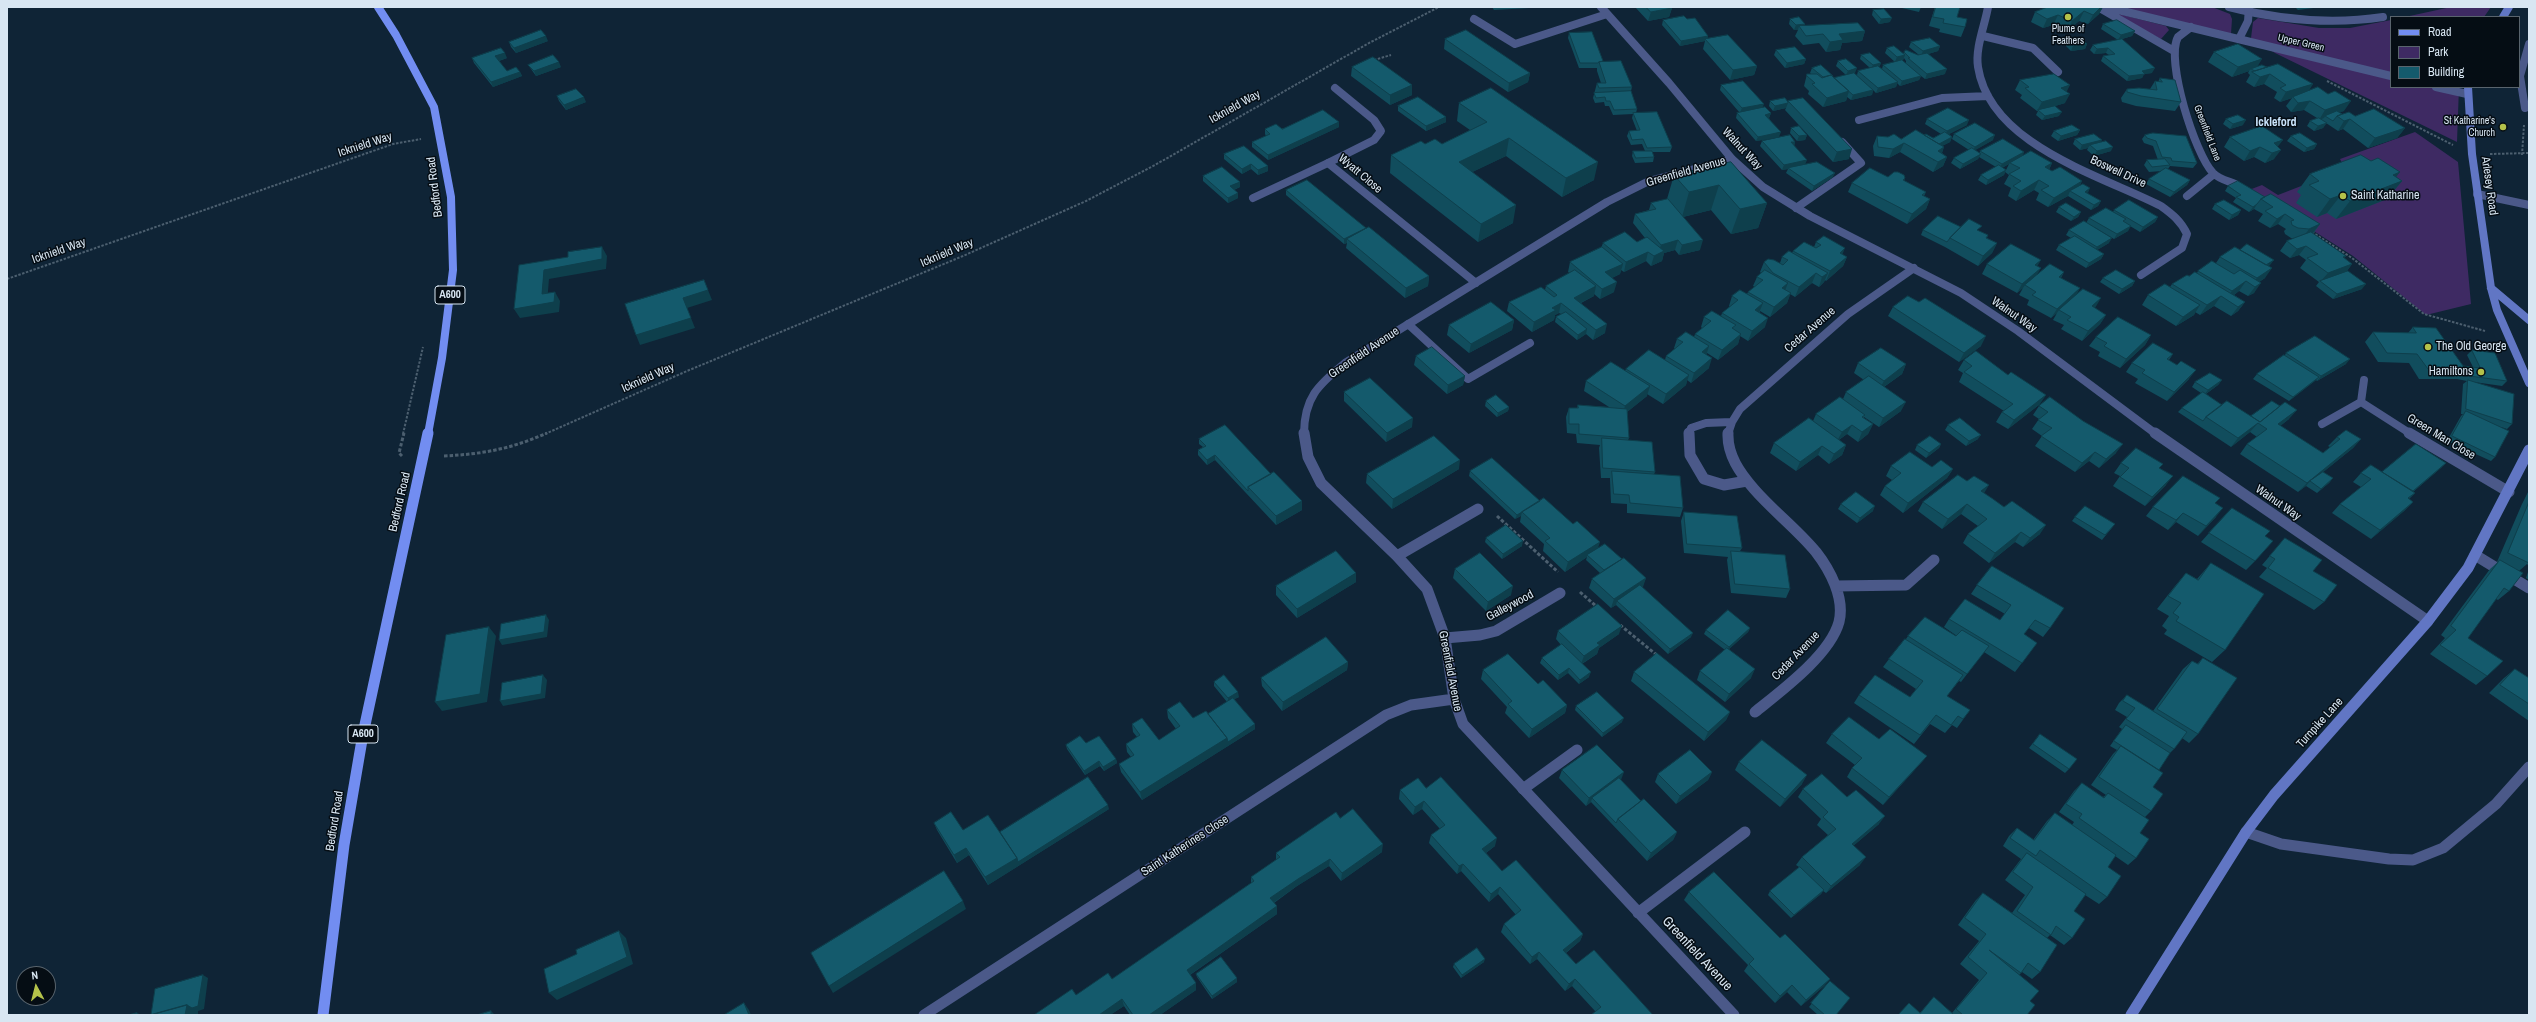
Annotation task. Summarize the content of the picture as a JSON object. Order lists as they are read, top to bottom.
{
  "streets": {
    "main road": ["Bedford Road", "A600"],
    "street": [
      "Upper Green",
      "Greenfield Lane",
      "Walnut Way",
      "Greenfield Avenue",
      "Boswell Drive",
      "Wyatt Close",
      "Arlesey Road",
      "Cedar Avenue",
      "Green Man Close",
      "Galleywood",
      "Turnpike Lane",
      "Saint Katherines Close"
    ],
    "path": ["Icknield Way"]
  },
  "crossings": [
    ["Walnut Way", "Greenfield Avenue"],
    ["Walnut Way", "Cedar Avenue"],
    ["Walnut Way", "Turnpike Lane"],
    ["Greenfield Avenue", "Wyatt Close"],
    ["Greenfield Avenue", "Galleywood"],
    ["Greenfield Avenue", "Saint Katherines Close"],
    ["Green Man Close", "Turnpike Lane"]
  ],
  "districts": ["Ickleford"],
  "places": [
    "Plume of Feathers",
    "St Katharine's Church",
    "Saint Katharine",
    "The Old George",
    "Hamiltons"
  ],
  "legend": ["Road", "Park", "Building"],
  "north": "top"
}
